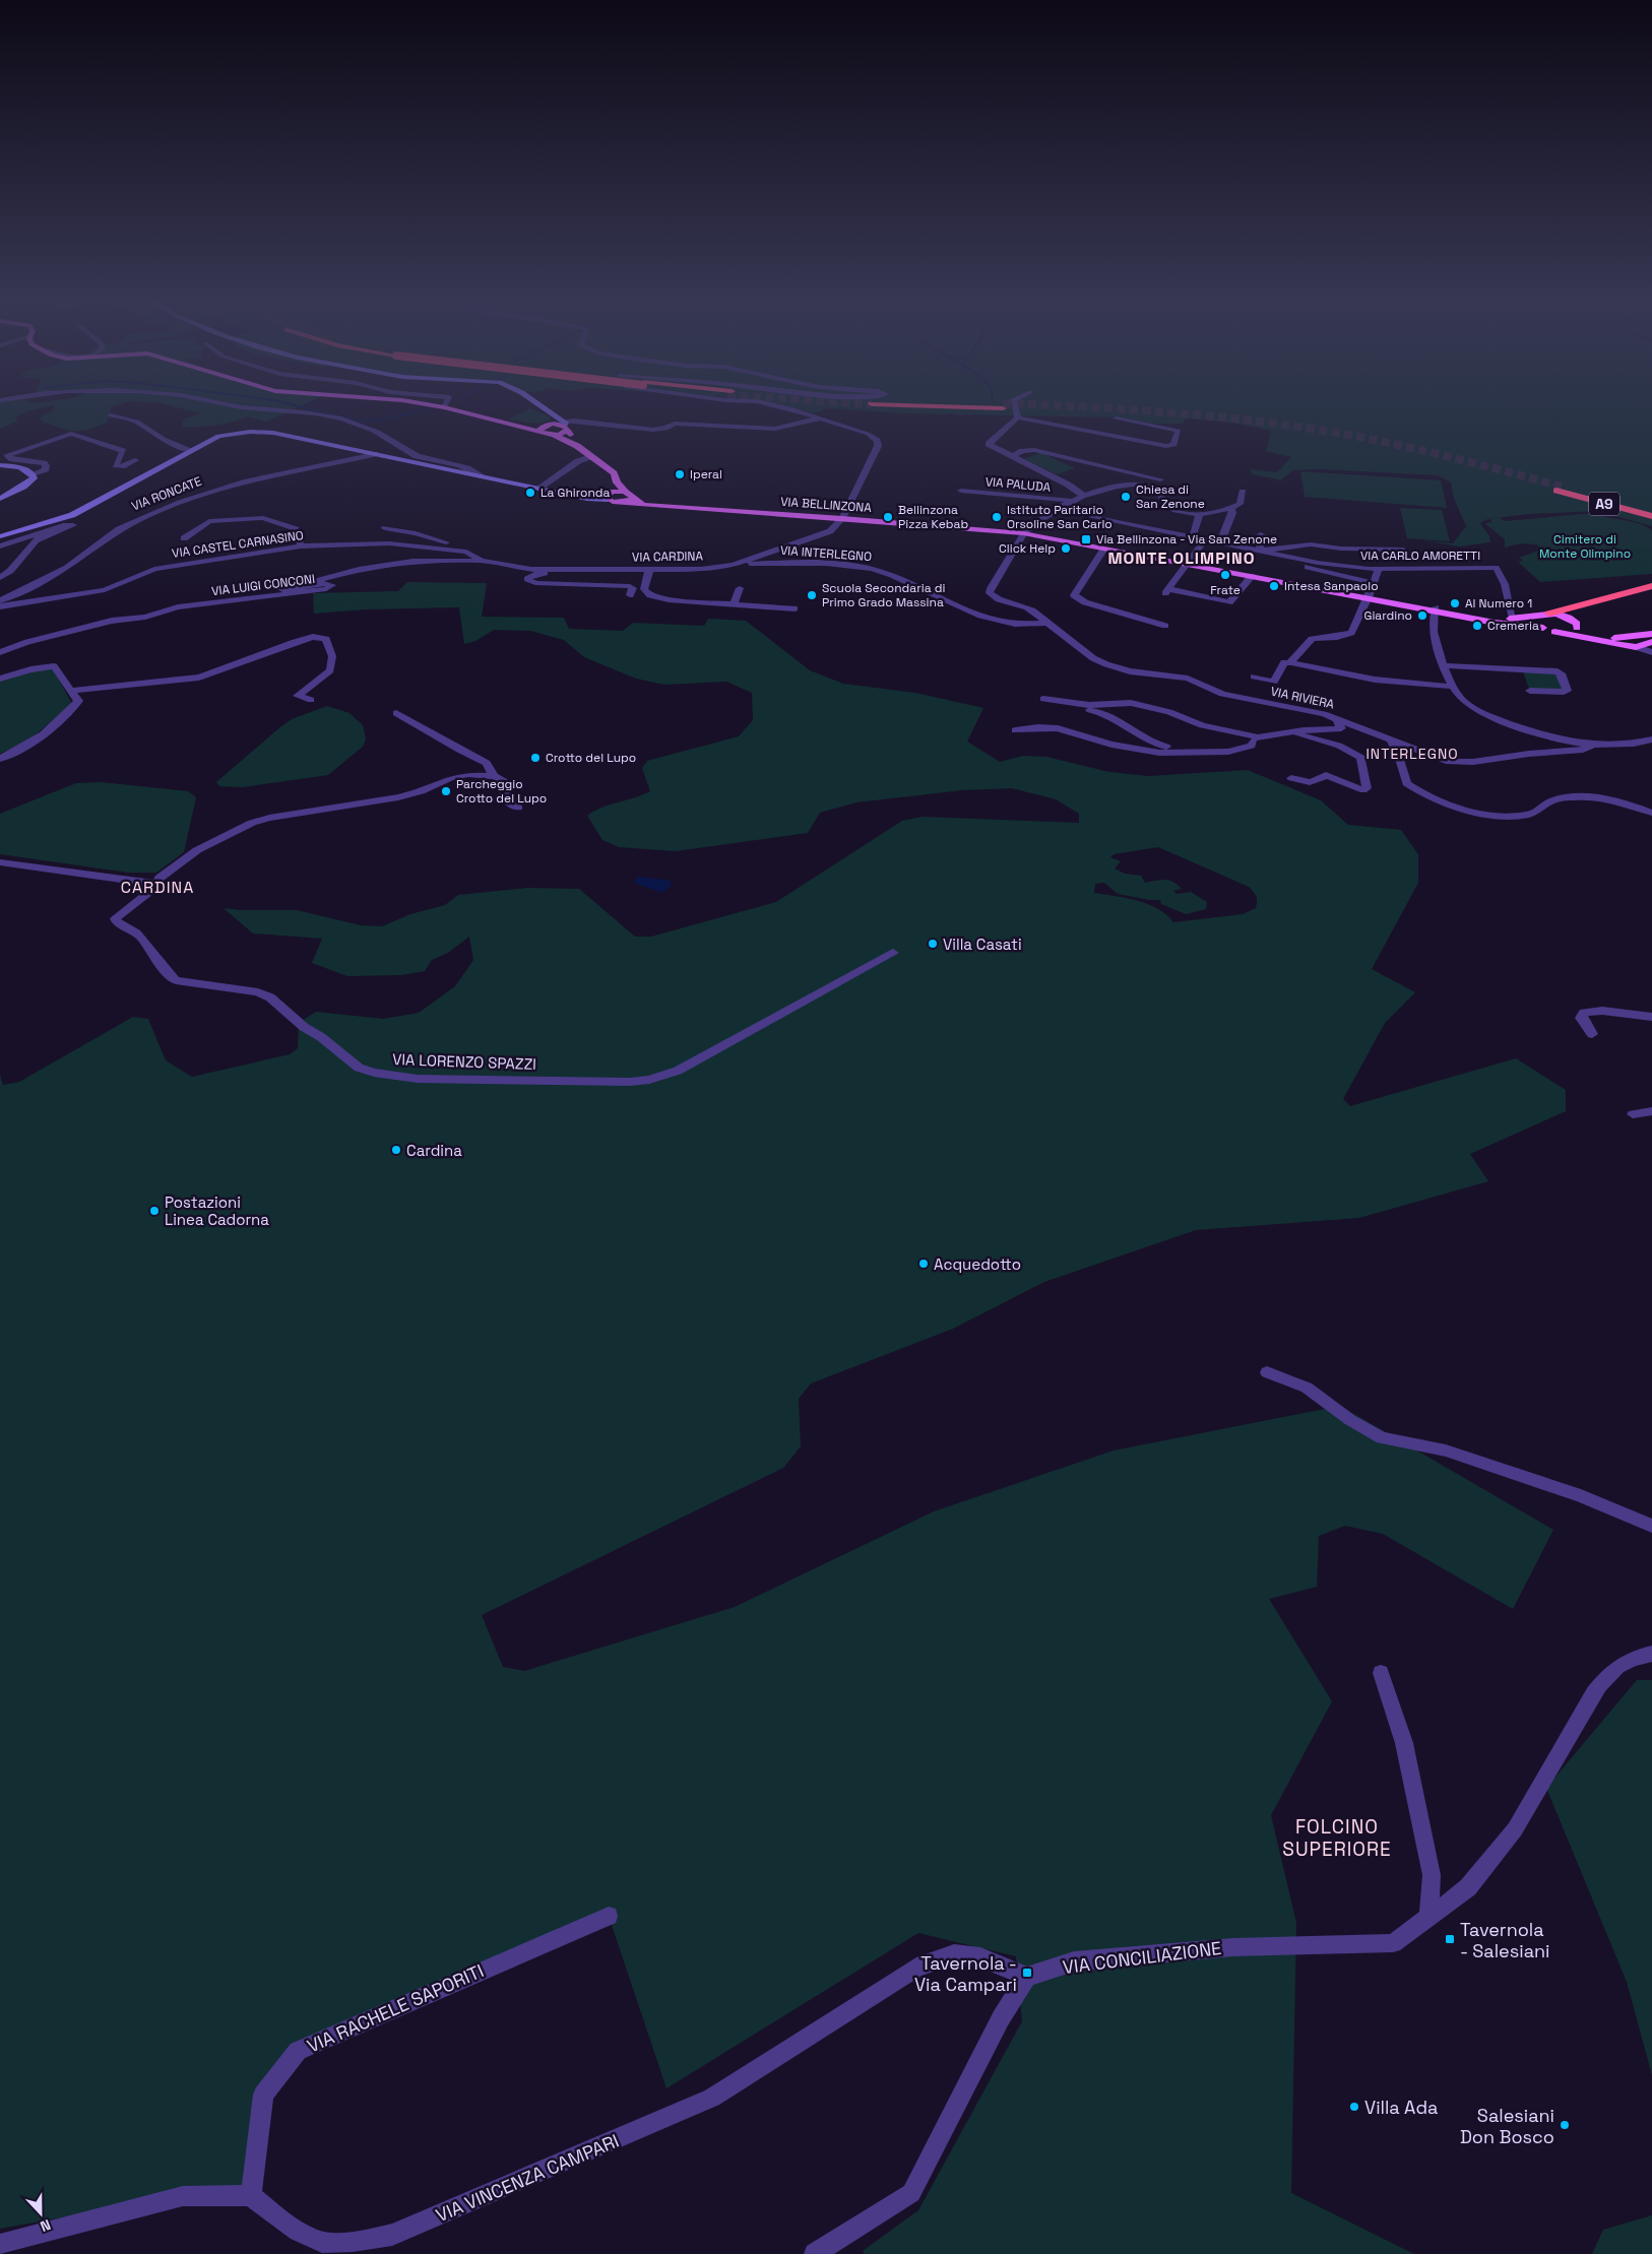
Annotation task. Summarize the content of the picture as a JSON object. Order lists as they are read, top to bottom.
{
  "streets": {
    "highway": ["A9"],
    "main road": ["VIA BELLINZONA"],
    "street": [
      "VIA PALUDA",
      "VIA RONCATE",
      "VIA CASTEL CARNASINO",
      "VIA INTERLEGNO",
      "VIA CARLO AMORETTI",
      "VIA CARDINA",
      "VIA LUIGI CONCONI",
      "VIA RIVIERA",
      "VIA LORENZO SPAZZI",
      "VIA CONCILIAZIONE",
      "VIA RACHELE SAPORITI",
      "VIA VINCENZA CAMPARI"
    ]
  },
  "crossings": [
    ["VIA PALUDA", "VIA BELLINZONA"],
    ["VIA BELLINZONA", "VIA CARLO AMORETTI"],
    ["VIA BELLINZONA", "VIA CARDINA"],
    ["VIA CASTEL CARNASINO", "VIA CARDINA"],
    ["VIA CASTEL CARNASINO", "VIA LUIGI CONCONI"],
    ["VIA INTERLEGNO", "VIA CARDINA"],
    ["VIA INTERLEGNO", "VIA RIVIERA"],
    ["VIA CARDINA", "VIA LUIGI CONCONI"],
    ["VIA CONCILIAZIONE", "VIA VINCENZA CAMPARI"],
    ["VIA RACHELE SAPORITI", "VIA VINCENZA CAMPARI"]
  ],
  "districts": [
    "MONTE OLIMPINO",
    "INTERLEGNO",
    "CARDINA",
    "FOLCINO SUPERIORE"
  ],
  "parks": ["Cimitero di Monte Olimpino"],
  "places": {
    "other": [
      "Iperal",
      "La Ghironda",
      "Chiesa di San Zenone",
      "Bellinzona Pizza Kebab",
      "Istituto Paritario Orsoline San Carlo",
      "Click Help",
      "Frate",
      "Intesa Sanpaolo",
      "Scuola Secondaria di Primo Grado Massina",
      "Al Numero 1",
      "Giardino",
      "Cremeria",
      "Crotto del Lupo",
      "Parcheggio Crotto del Lupo",
      "Villa Casati",
      "Cardina",
      "Postazioni Linea Cadorna",
      "Acquedotto",
      "Villa Ada",
      "Salesiani Don Bosco"
    ],
    "transit": ["Via Bellinzona - Via San Zenone", "Tavernola - Salesiani", "Tavernola - Via Campari"]
  },
  "north": "bottom"
}
